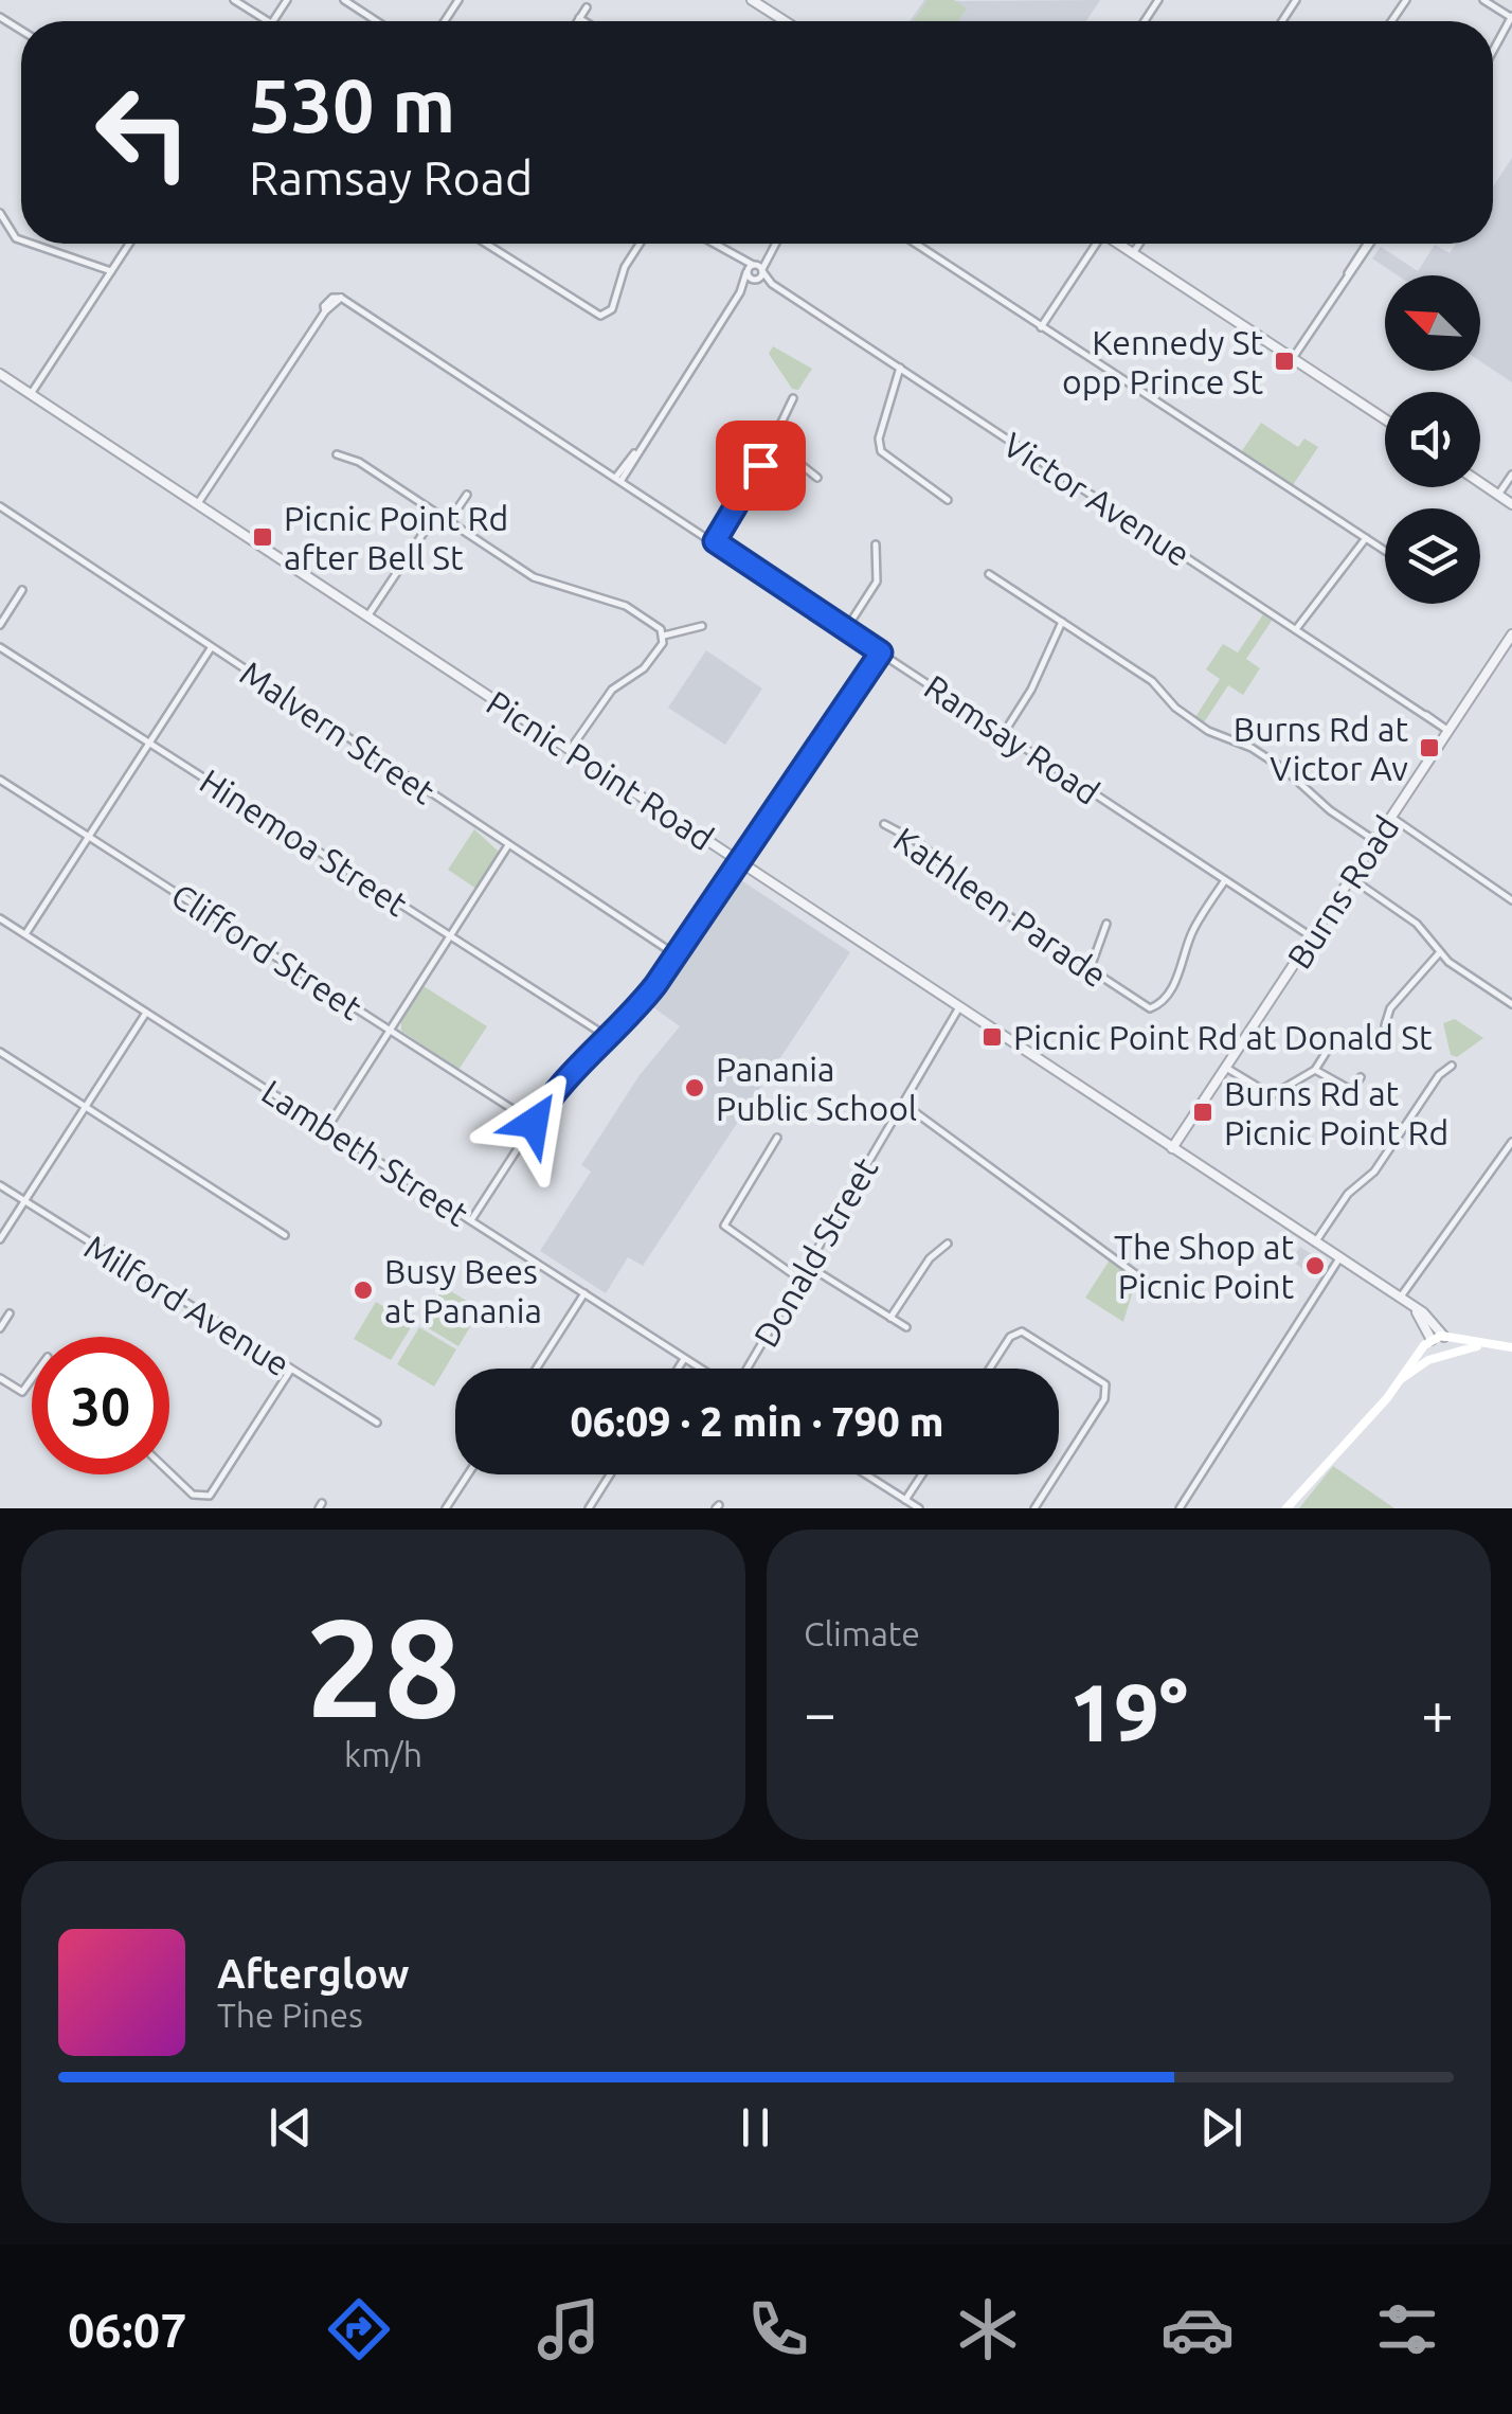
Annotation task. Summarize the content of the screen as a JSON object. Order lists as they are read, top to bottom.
{
  "streets": {
    "street": [
      "Victor Avenue",
      "Malvern Street",
      "Ramsay Road",
      "Picnic Point Road",
      "Hinemoa Street",
      "Burns Road",
      "Kathleen Parade",
      "Clifford Street",
      "Lambeth Street",
      "Donald Street",
      "Milford Avenue"
    ]
  },
  "crossings": [
    ["Victor Avenue", "Burns Road"],
    ["Ramsay Road", "Picnic Point Road"],
    ["Ramsay Road", "Burns Road"],
    ["Ramsay Road", "Kathleen Parade"],
    ["Picnic Point Road", "Burns Road"],
    ["Picnic Point Road", "Donald Street"]
  ],
  "places": {
    "transit": [
      "Kennedy St opp Prince St",
      "Picnic Point Rd after Bell St",
      "Burns Rd at Victor Av",
      "Picnic Point Rd at Donald St",
      "Burns Rd at Picnic Point Rd"
    ],
    "other": ["Panania Public School", "The Shop at Picnic Point", "Busy Bees at Panania"]
  },
  "north": "top left",
  "page": {
    "turn": ["530 m", "Ramsay Road"],
    "limit": "30",
    "trip": "06:09 · 2 min · 790 m",
    "tile": [
      ["28", "km/h"],
      "Climate"
    ],
    "heat": ["−", "19°", "+"],
    "song": ["Afterglow", "The Pines"],
    "tabs": "06:07"
  }
}
